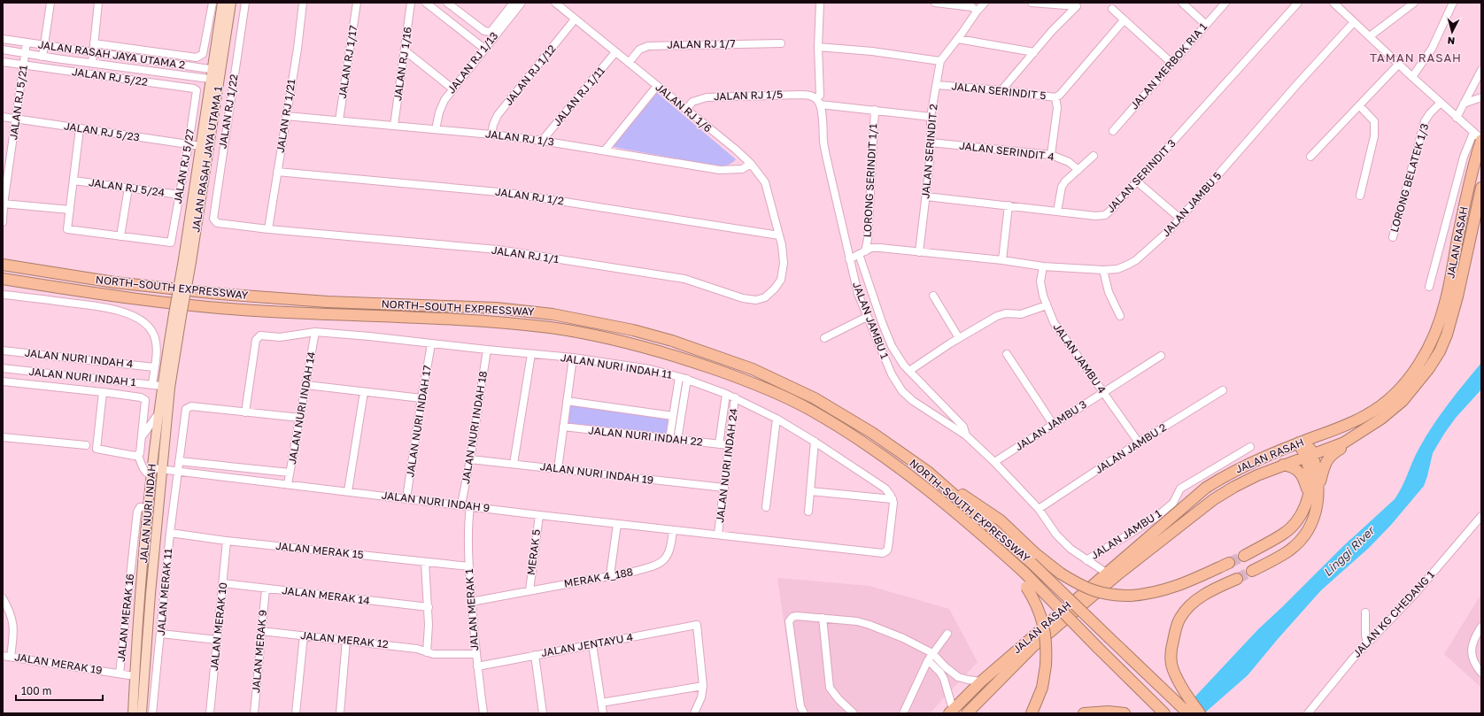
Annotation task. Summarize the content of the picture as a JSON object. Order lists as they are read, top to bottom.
{
  "streets": {
    "highway": ["JALAN RASAH", "NORTH–SOUTH EXPRESSWAY"],
    "main road": ["JALAN RASAH JAYA UTAMA 1", "JALAN NURI INDAH"],
    "street": [
      "JALAN RJ 1/7",
      "JALAN RASAH JAYA UTAMA 2",
      "JALAN RJ 1/17",
      "JALAN RJ 1/13",
      "JALAN RJ 1/16",
      "JALAN MERBOK RIA 1",
      "JALAN RJ 1/12",
      "JALAN RJ 5/22",
      "JALAN SERINDIT 5",
      "JALAN RJ 1/5",
      "JALAN RJ 1/11",
      "JALAN RJ 5/21",
      "JALAN RJ 1/6",
      "JALAN RJ 1/22",
      "JALAN RJ 1/21",
      "JALAN RJ 5/23",
      "JALAN RJ 1/3",
      "JALAN SERINDIT 2",
      "JALAN SERINDIT 4",
      "JALAN RJ 5/27",
      "JALAN SERINDIT 3",
      "LORONG BELATEK 1/3",
      "LORONG SERINDIT 1/1",
      "JALAN RJ 5/24",
      "JALAN RJ 1/2",
      "JALAN JAMBU 5",
      "JALAN RJ 1/1",
      "JALAN JAMBU 1",
      "JALAN NURI INDAH 4",
      "JALAN JAMBU 4",
      "JALAN NURI INDAH 11",
      "JALAN NURI INDAH 1",
      "JALAN NURI INDAH 14",
      "JALAN NURI INDAH 17",
      "JALAN JAMBU 3",
      "JALAN NURI INDAH 18",
      "JALAN NURI INDAH 22",
      "JALAN JAMBU 2",
      "JALAN NURI INDAH 24",
      "JALAN NURI INDAH 19",
      "JALAN NURI INDAH 9",
      "JALAN MERAK 15",
      "MERAK 5",
      "MERAK 4_188",
      "JALAN MERAK 11",
      "JALAN MERAK 14",
      "JALAN MERAK 1",
      "JALAN KG CHEDANG 1",
      "JALAN MERAK 16",
      "JALAN MERAK 10",
      "JALAN MERAK 12",
      "JALAN JENTAYU 4",
      "JALAN MERAK 9",
      "JALAN MERAK 19"
    ]
  },
  "crossings": [
    ["JALAN RJ 1/7", "JALAN RJ 1/6"],
    ["JALAN RASAH JAYA UTAMA 2", "JALAN RJ 5/21"],
    ["JALAN RASAH JAYA UTAMA 2", "JALAN RASAH JAYA UTAMA 1"],
    ["JALAN RJ 1/17", "JALAN RJ 1/3"],
    ["JALAN RJ 1/13", "JALAN RJ 1/3"],
    ["JALAN RJ 1/16", "JALAN RJ 1/3"],
    ["JALAN RJ 1/12", "JALAN RJ 1/6"],
    ["JALAN RJ 1/12", "JALAN RJ 1/3"],
    ["JALAN RJ 5/22", "JALAN RJ 5/21"],
    ["JALAN RJ 5/22", "JALAN RJ 5/27"],
    ["JALAN SERINDIT 5", "JALAN SERINDIT 2"],
    ["JALAN RJ 1/5", "JALAN RJ 1/6"],
    ["JALAN RJ 1/11", "JALAN RJ 1/6"],
    ["JALAN RJ 1/11", "JALAN RJ 1/3"],
    ["JALAN RJ 5/21", "JALAN RJ 5/23"],
    ["JALAN RJ 1/6", "JALAN RJ 1/3"],
    ["JALAN RJ 1/6", "JALAN RJ 1/2"],
    ["JALAN RJ 1/6", "JALAN RJ 1/1"],
    ["JALAN RJ 1/22", "JALAN RJ 1/1"],
    ["JALAN RJ 1/21", "JALAN RJ 1/3"],
    ["JALAN RJ 1/21", "JALAN RJ 1/2"],
    ["JALAN RJ 1/21", "JALAN RJ 1/1"],
    ["JALAN RJ 5/23", "JALAN RASAH JAYA UTAMA 1"],
    ["JALAN RJ 5/23", "JALAN RJ 5/27"],
    ["JALAN SERINDIT 2", "JALAN SERINDIT 4"],
    ["JALAN SERINDIT 2", "JALAN SERINDIT 3"],
    ["JALAN SERINDIT 2", "JALAN JAMBU 5"],
    ["JALAN RASAH JAYA UTAMA 1", "JALAN NURI INDAH"],
    ["JALAN RJ 5/27", "JALAN RJ 5/24"],
    ["LORONG SERINDIT 1/1", "JALAN JAMBU 5"],
    ["JALAN RJ 1/2", "JALAN RJ 1/1"],
    ["JALAN JAMBU 5", "JALAN JAMBU 1"],
    ["JALAN JAMBU 5", "JALAN JAMBU 4"],
    ["JALAN RASAH", "JALAN JAMBU 1"],
    ["JALAN JAMBU 1", "JALAN JAMBU 3"],
    ["JALAN JAMBU 1", "JALAN JAMBU 2"],
    ["JALAN JAMBU 4", "JALAN JAMBU 3"],
    ["JALAN JAMBU 4", "JALAN JAMBU 2"],
    ["JALAN NURI INDAH 11", "JALAN NURI INDAH 14"],
    ["JALAN NURI INDAH 11", "JALAN NURI INDAH 17"],
    ["JALAN NURI INDAH 11", "JALAN NURI INDAH 18"],
    ["JALAN NURI INDAH 11", "JALAN NURI INDAH 24"],
    ["JALAN NURI INDAH 11", "JALAN NURI INDAH 9"],
    ["JALAN NURI INDAH 11", "JALAN MERAK 11"],
    ["JALAN NURI INDAH 1", "JALAN NURI INDAH"],
    ["JALAN NURI INDAH 14", "JALAN NURI INDAH 9"],
    ["JALAN NURI INDAH 17", "JALAN NURI INDAH 9"],
    ["JALAN NURI INDAH 18", "JALAN NURI INDAH 19"],
    ["JALAN NURI INDAH 18", "JALAN NURI INDAH 9"],
    ["JALAN NURI INDAH 22", "JALAN NURI INDAH 24"],
    ["JALAN NURI INDAH 24", "JALAN NURI INDAH 19"],
    ["JALAN NURI INDAH 24", "JALAN NURI INDAH 9"],
    ["JALAN NURI INDAH 9", "JALAN NURI INDAH"],
    ["JALAN NURI INDAH 9", "MERAK 5"],
    ["JALAN NURI INDAH 9", "MERAK 4_188"],
    ["JALAN NURI INDAH 9", "JALAN MERAK 11"],
    ["JALAN NURI INDAH 9", "JALAN MERAK 1"],
    ["JALAN NURI INDAH", "JALAN MERAK 16"],
    ["JALAN NURI INDAH", "JALAN MERAK 19"],
    ["JALAN MERAK 15", "JALAN MERAK 11"],
    ["JALAN MERAK 15", "JALAN MERAK 1"],
    ["JALAN MERAK 15", "JALAN MERAK 10"],
    ["MERAK 5", "MERAK 4_188"],
    ["MERAK 4_188", "JALAN MERAK 1"],
    ["JALAN MERAK 14", "JALAN MERAK 10"],
    ["JALAN MERAK 14", "JALAN MERAK 9"],
    ["JALAN MERAK 1", "JALAN MERAK 12"],
    ["JALAN MERAK 1", "JALAN JENTAYU 4"],
    ["JALAN MERAK 16", "JALAN MERAK 19"],
    ["JALAN MERAK 12", "JALAN MERAK 9"]
  ],
  "districts": ["TAMAN RASAH"],
  "water": ["Linggi River"],
  "scale_bar": "100 m",
  "north": "bottom"
}
